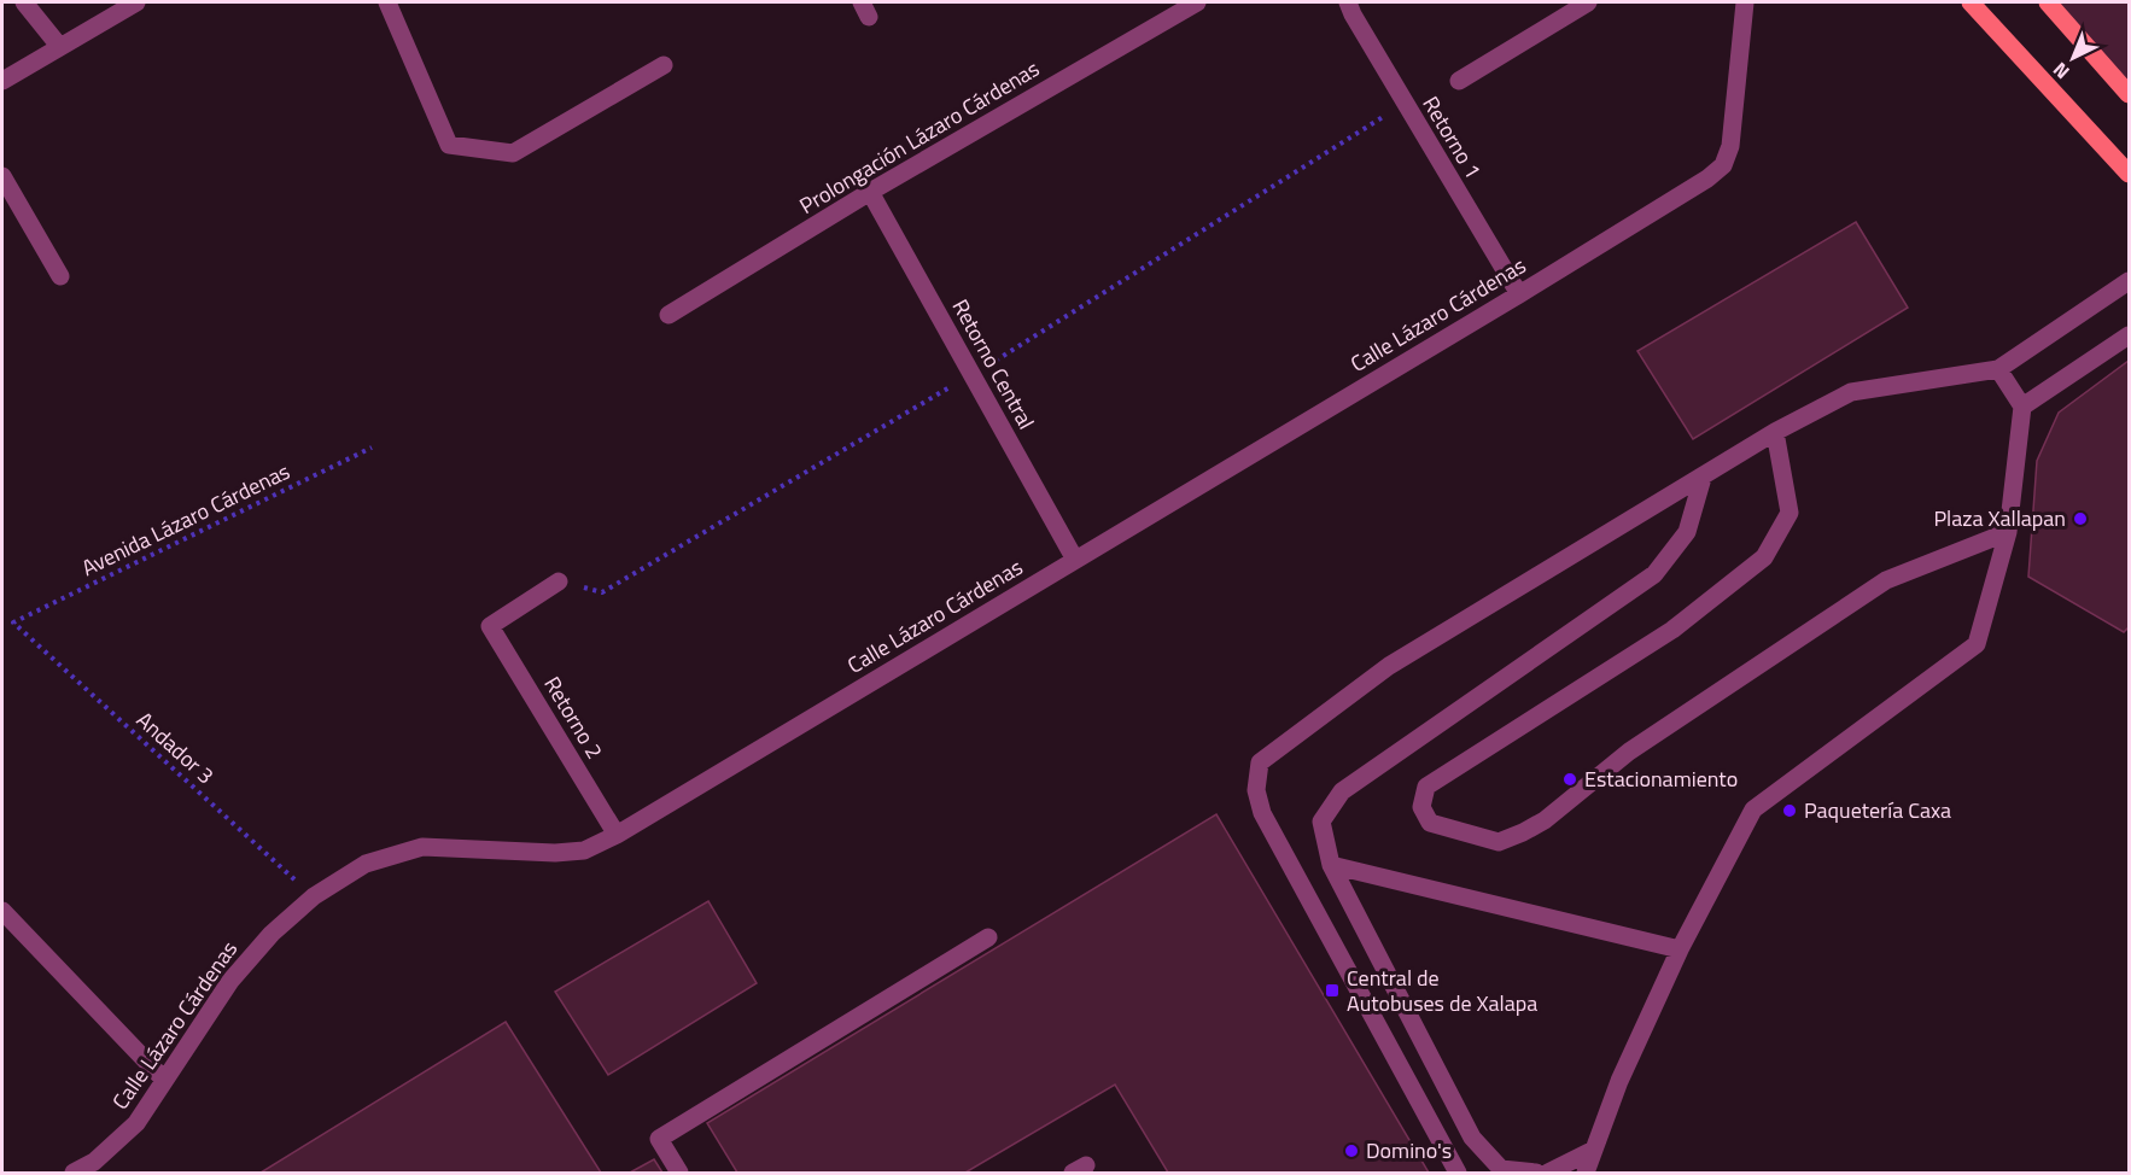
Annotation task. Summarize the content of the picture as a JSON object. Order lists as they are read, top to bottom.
{
  "streets": {
    "street": [
      "Prolongación Lázaro Cárdenas",
      "Retorno 1",
      "Calle Lázaro Cárdenas",
      "Retorno Central",
      "Retorno 2"
    ],
    "path": ["Avenida Lázaro Cárdenas", "Andador 3"]
  },
  "crossings": [
    ["Prolongación Lázaro Cárdenas", "Retorno Central"],
    ["Retorno 1", "Calle Lázaro Cárdenas"],
    ["Calle Lázaro Cárdenas", "Retorno Central"],
    ["Calle Lázaro Cárdenas", "Retorno 2"],
    ["Calle Lázaro Cárdenas", "Andador 3"],
    ["Avenida Lázaro Cárdenas", "Andador 3"]
  ],
  "places": {
    "other": [
      "Plaza Xallapan",
      "Estacionamiento",
      "Paquetería Caxa",
      "Domino's"
    ],
    "transit": ["Central de Autobuses de Xalapa"]
  },
  "north": "bottom left"
}
